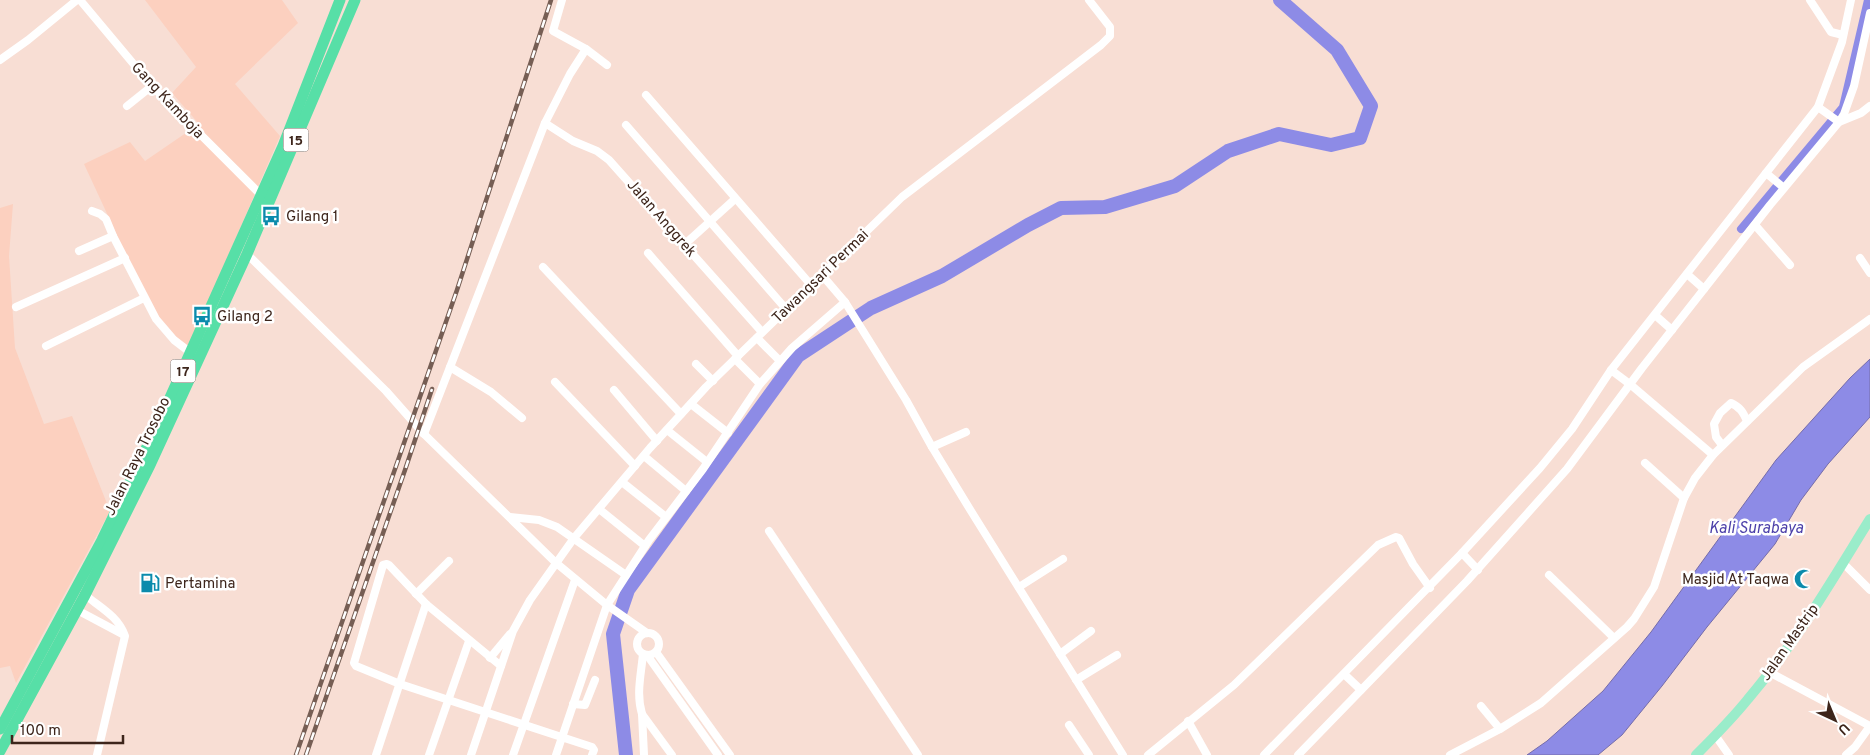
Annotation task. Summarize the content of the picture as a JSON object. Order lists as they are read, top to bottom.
{
  "streets": {
    "highway": ["15", "17", "Jalan Raya Trosobo"],
    "main road": ["Jalan Mastrip"],
    "street": ["Gang Kamboja", "Jalan Anggrek", "Tawangsari Permai"]
  },
  "crossings": [
    ["Gang Kamboja", "Jalan Raya Trosobo"],
    ["Jalan Anggrek", "Tawangsari Permai"]
  ],
  "water": ["Kali Surabaya"],
  "places": {
    "bus stop": ["Gilang 1", "Gilang 2"],
    "mosque": ["Masjid At Taqwa"],
    "fuel station": ["Pertamina"]
  },
  "scale_bar": "100 m",
  "north": "bottom right"
}
